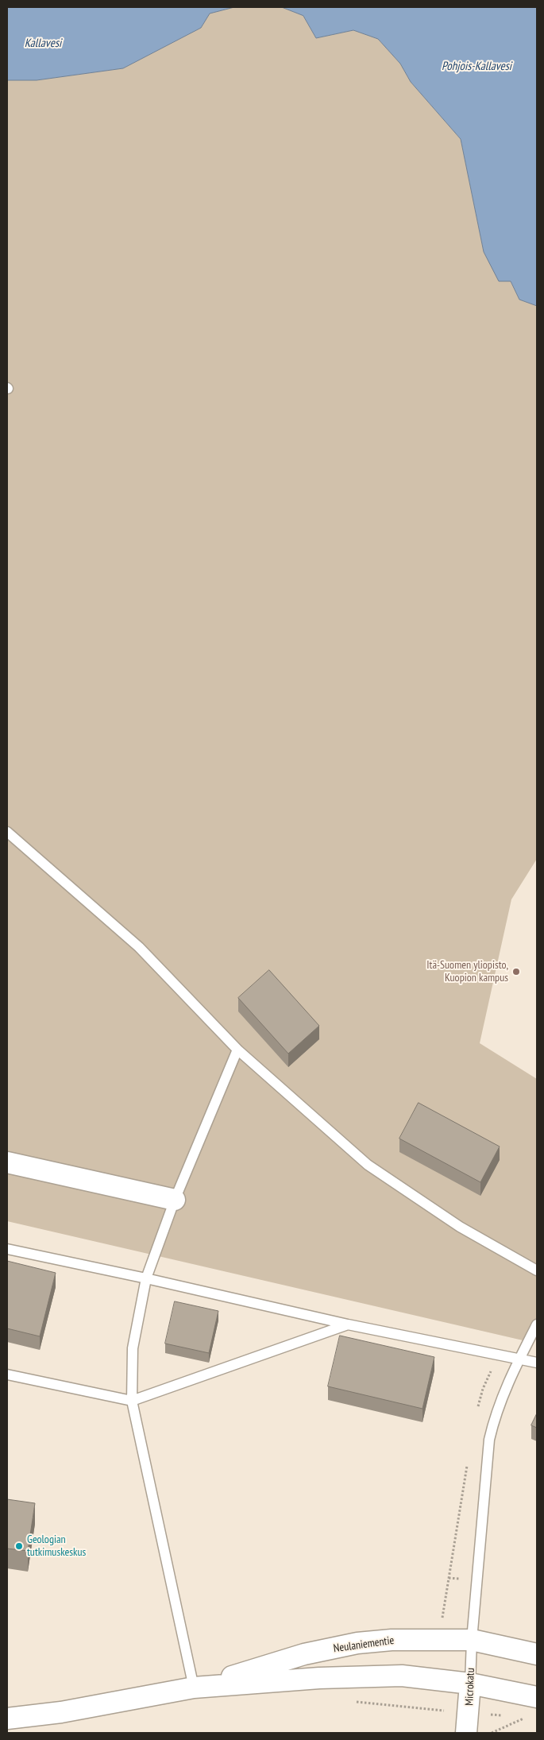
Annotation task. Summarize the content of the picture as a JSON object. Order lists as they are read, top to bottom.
{
  "streets": {
    "street": ["Neulaniementie", "Microkatu"]
  },
  "crossings": [
    ["Neulaniementie", "Microkatu"]
  ],
  "water": ["Kallavesi", "Pohjois-Kallavesi"],
  "places": ["Itä-Suomen yliopisto, Kuopion kampus", "Geologian tutkimuskeskus"]
}
